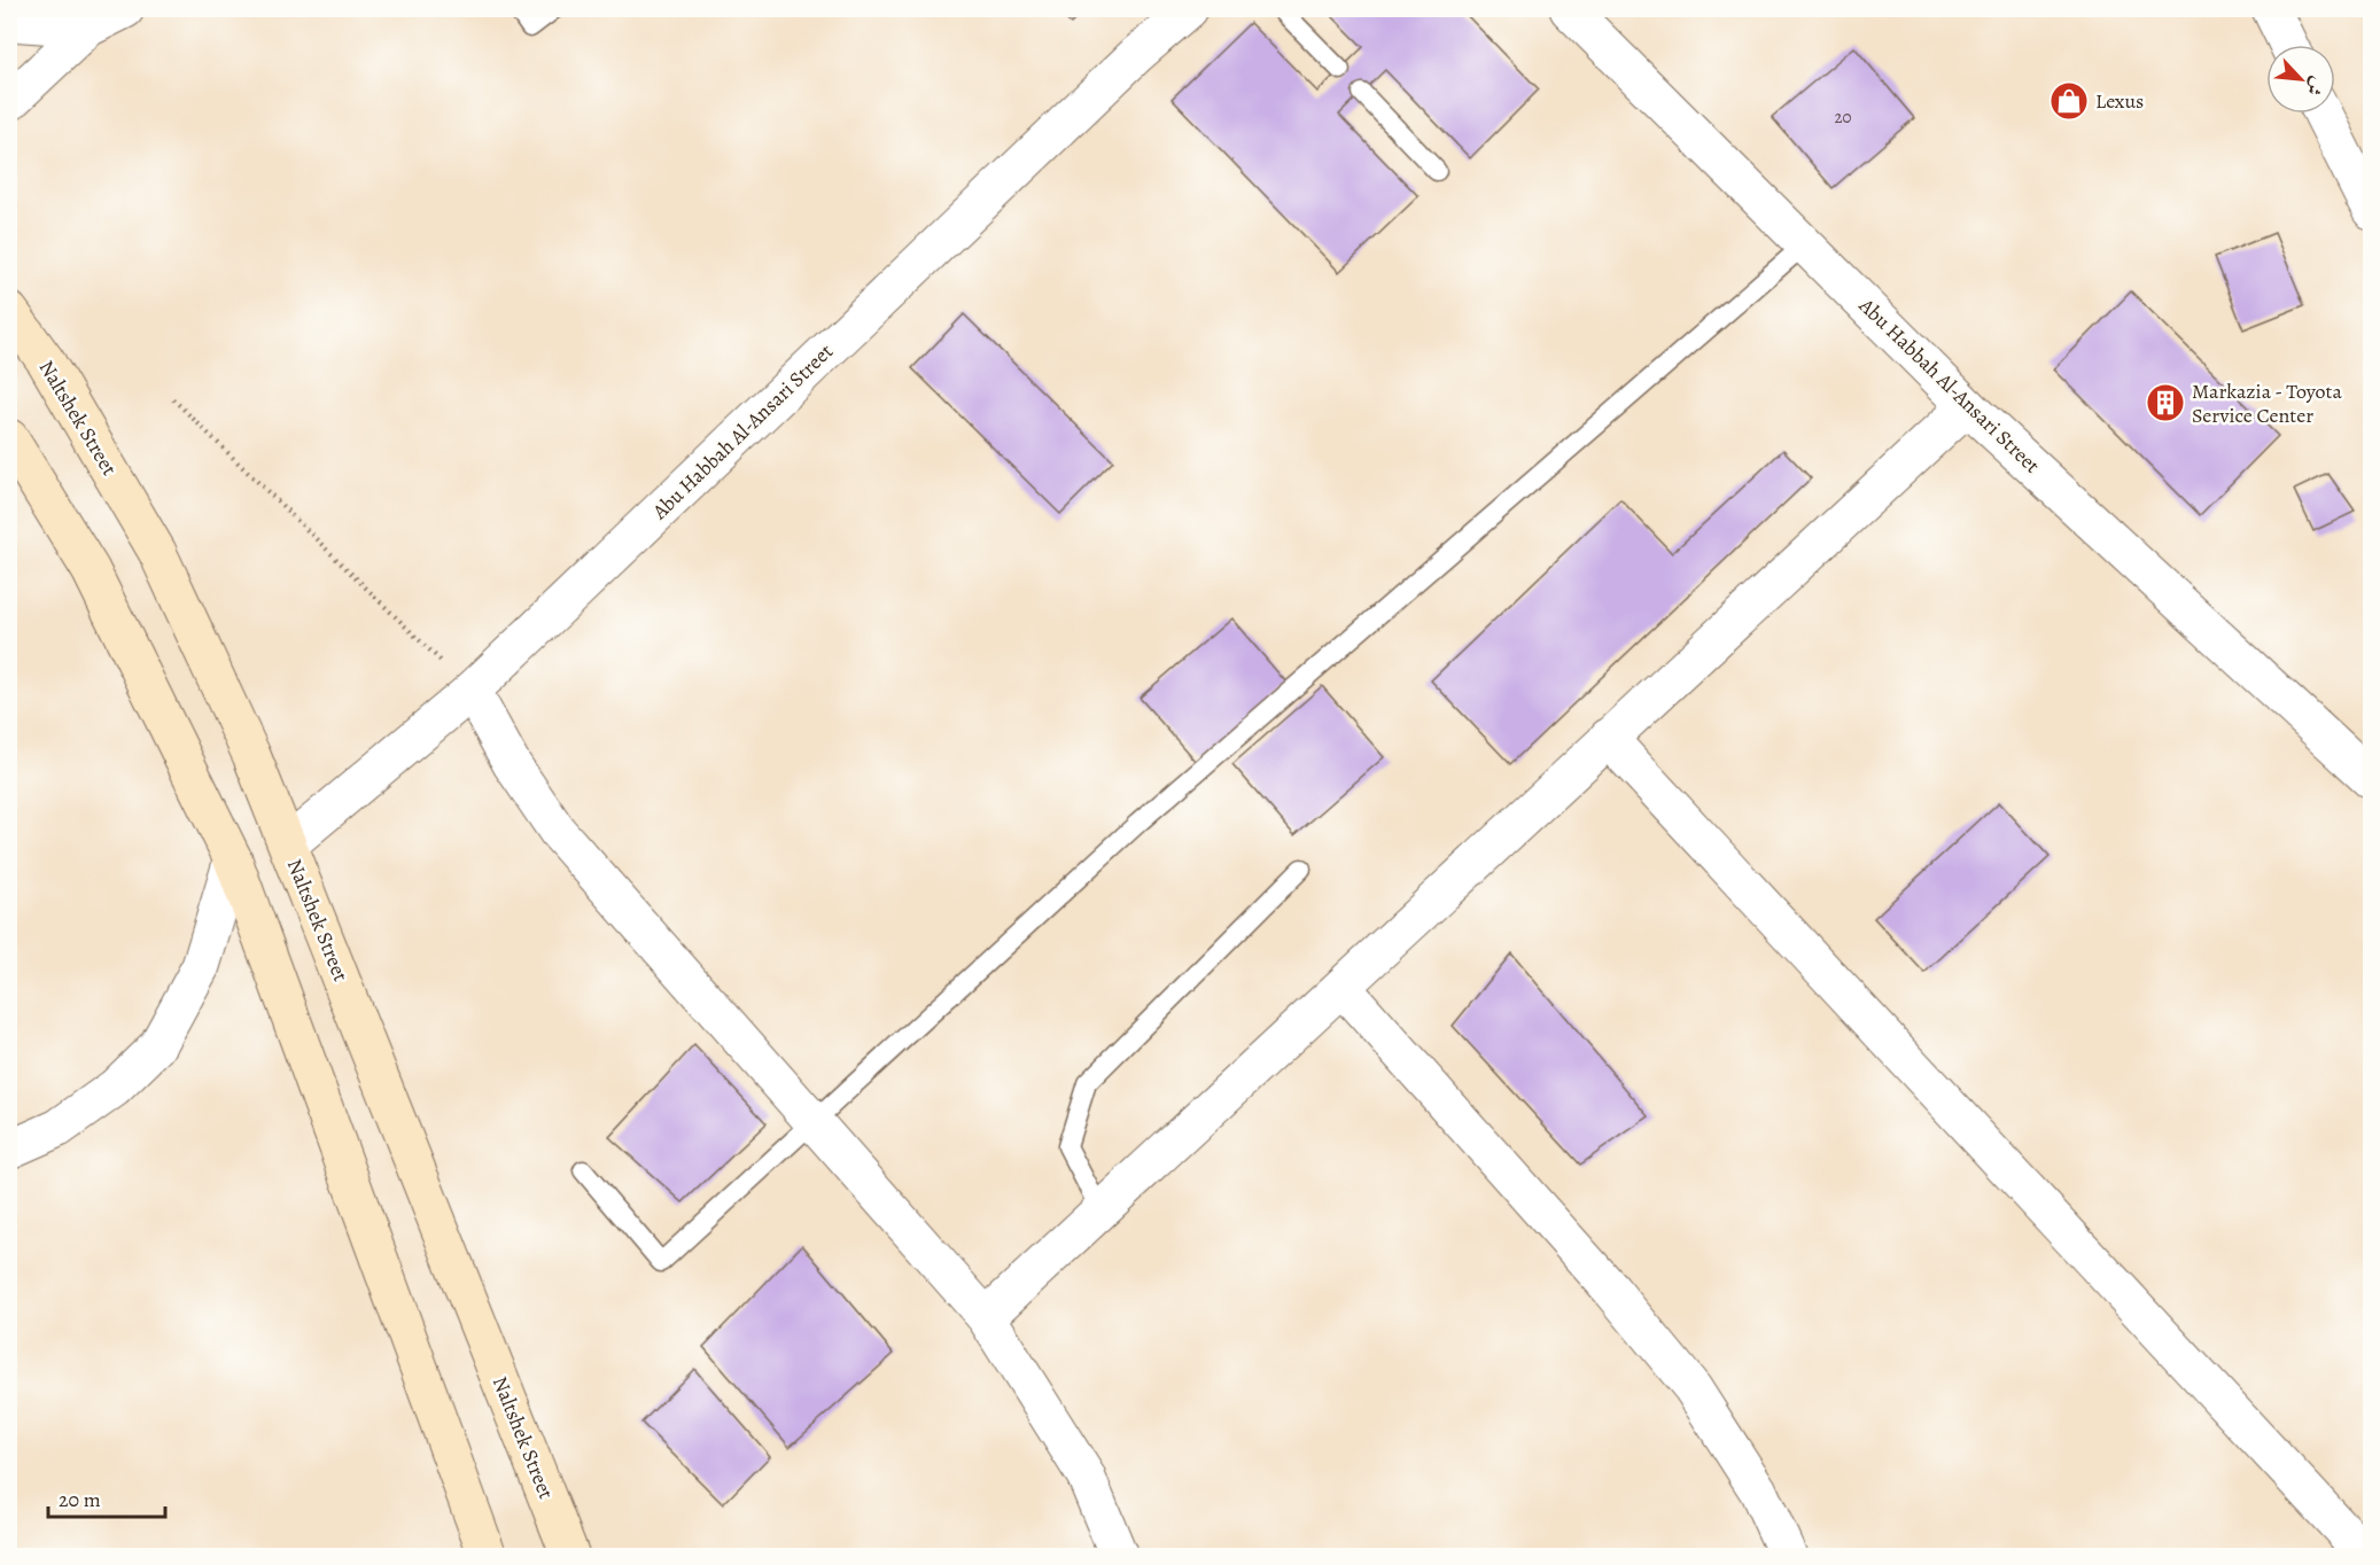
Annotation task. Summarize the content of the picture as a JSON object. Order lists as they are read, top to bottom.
{
  "streets": {
    "main road": ["Naltshek Street"],
    "street": ["Abu Habbah Al-Ansari Street"]
  },
  "crossings": [
    ["Abu Habbah Al-Ansari Street", "Naltshek Street"]
  ],
  "places": {
    "shop": ["Lexus"],
    "building": ["Markazia - Toyota Service Center"]
  },
  "house_numbers": ["20"],
  "scale_bar": "20 m",
  "north": "bottom right"
}
